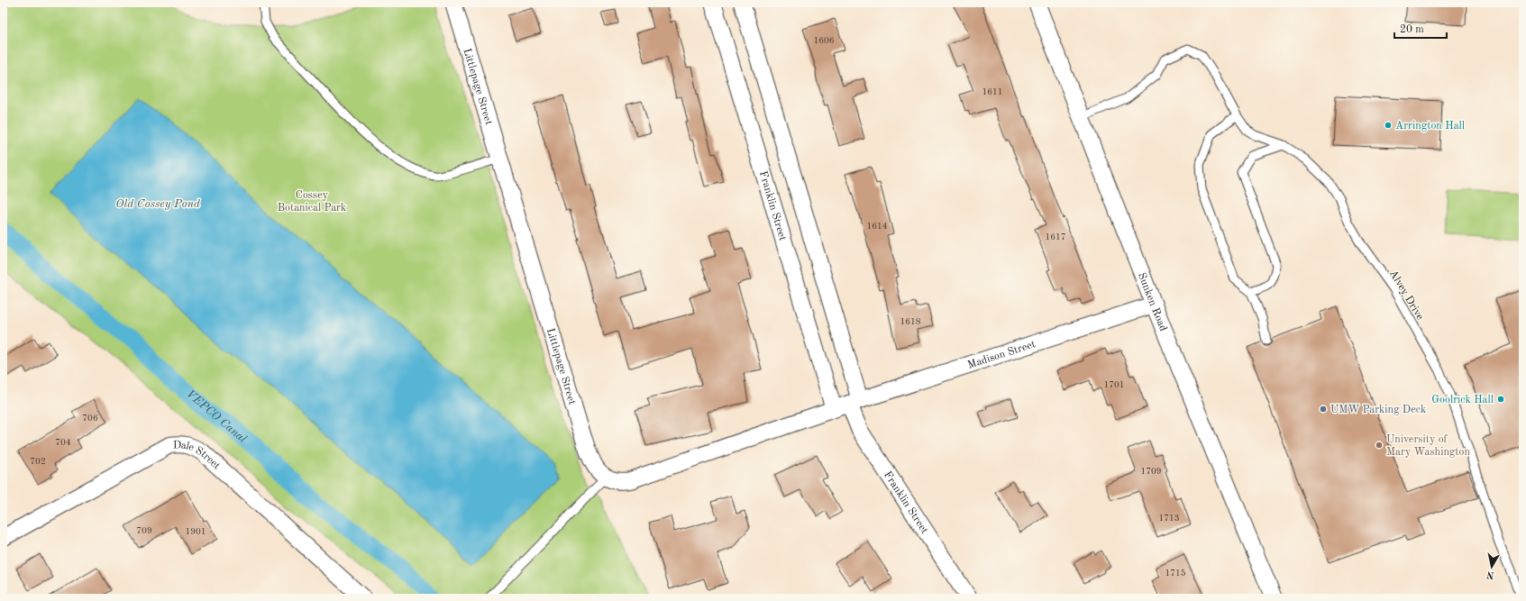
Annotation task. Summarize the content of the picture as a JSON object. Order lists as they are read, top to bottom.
{
  "streets": {
    "street": [
      "Littlepage Street",
      "Franklin Street",
      "Sunken Road",
      "Madison Street",
      "Dale Street"
    ],
    "lane": ["Alvey Drive"]
  },
  "crossings": [
    ["Littlepage Street", "Franklin Street"],
    ["Littlepage Street", "Madison Street"],
    ["Franklin Street", "Madison Street"],
    ["Alvey Drive", "Sunken Road"],
    ["Sunken Road", "Madison Street"]
  ],
  "water": ["Old Cossey Pond", "VEPCO Canal"],
  "parks": ["Cossey Botanical Park"],
  "places": [
    "Arrington Hall",
    "Goolrick Hall",
    "UMW Parking Deck",
    "University of Mary Washington"
  ],
  "house_numbers": [
    "1606",
    "1611",
    "1614",
    "1617",
    "1618",
    "1701",
    "706",
    "704",
    "702",
    "1709",
    "1713",
    "709",
    "1901",
    "1715"
  ],
  "scale_bar": "20 m",
  "north": "bottom"
}
